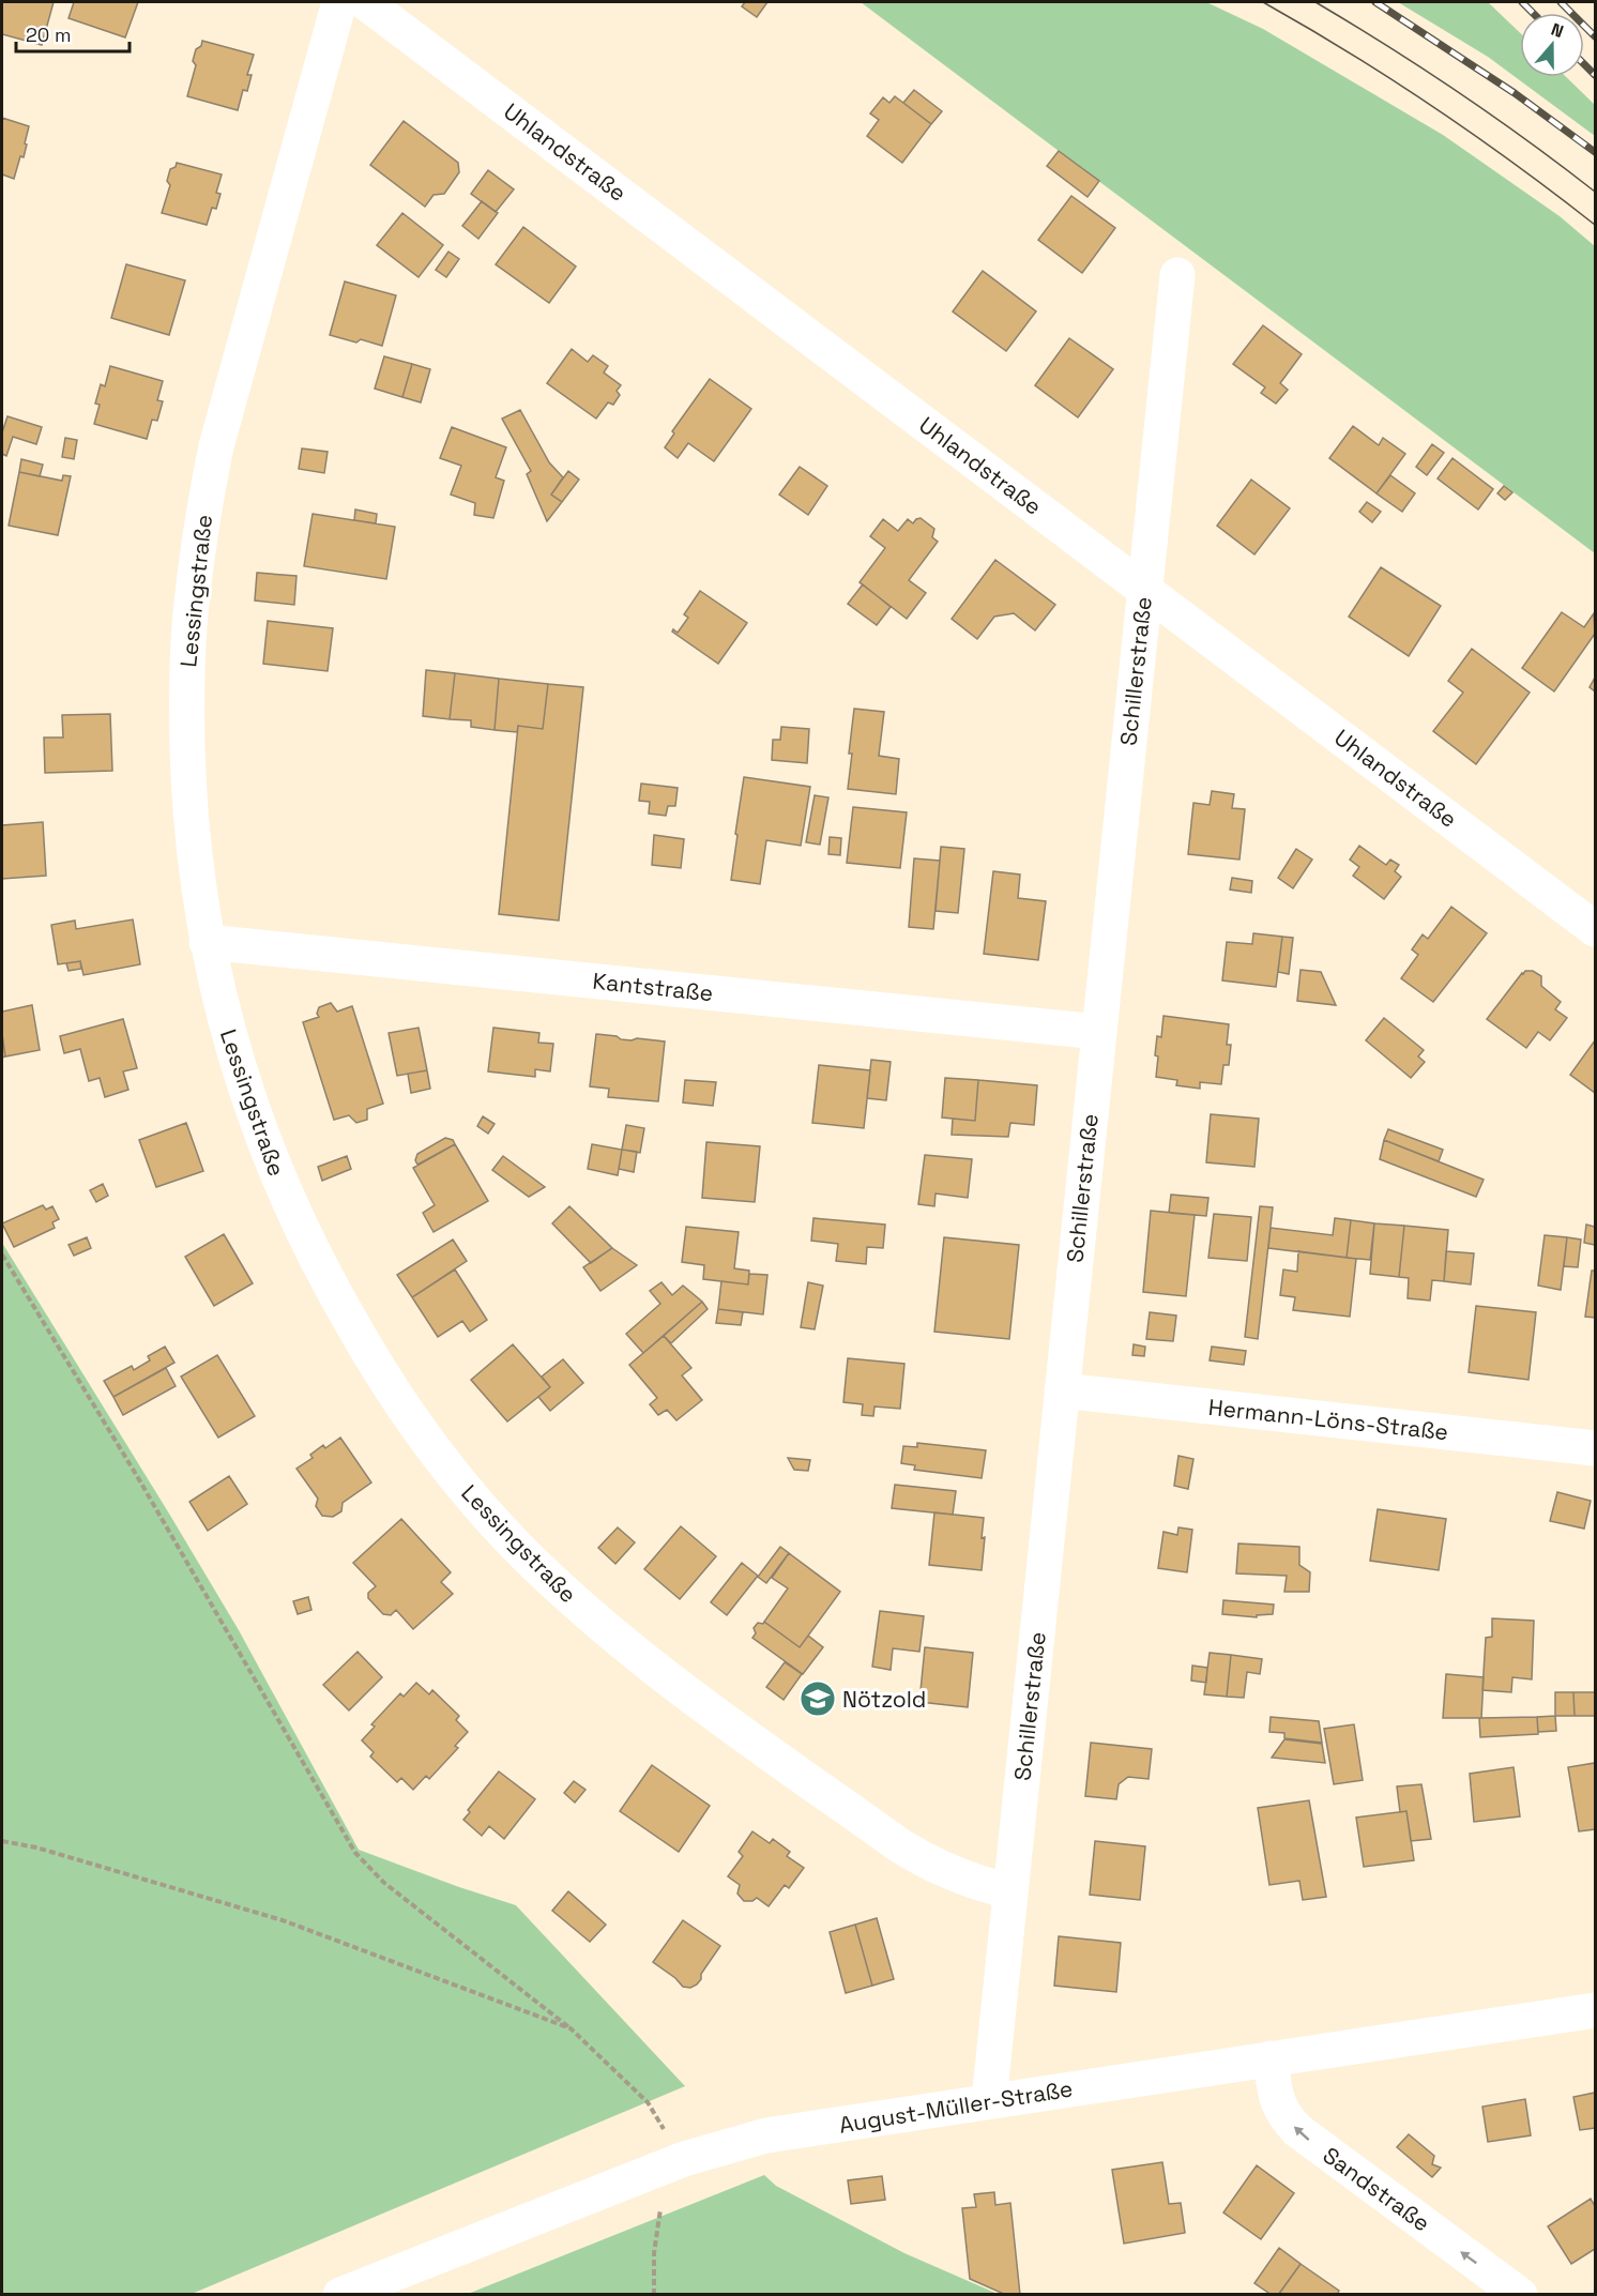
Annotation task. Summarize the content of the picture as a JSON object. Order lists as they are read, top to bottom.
{
  "streets": {
    "street": [
      "Uhlandstraße",
      "Lessingstraße",
      "Schillerstraße",
      "Kantstraße",
      "Hermann-Löns-Straße",
      "August-Müller-Straße",
      "Sandstraße"
    ]
  },
  "crossings": [
    ["Uhlandstraße", "Schillerstraße"],
    ["Lessingstraße", "Schillerstraße"],
    ["Lessingstraße", "Kantstraße"],
    ["Schillerstraße", "Kantstraße"],
    ["Schillerstraße", "Hermann-Löns-Straße"],
    ["Schillerstraße", "August-Müller-Straße"],
    ["August-Müller-Straße", "Sandstraße"]
  ],
  "one_way": ["Sandstraße"],
  "places": {
    "school or university": ["Nötzold"]
  },
  "scale_bar": "20 m",
  "north": "top"
}
